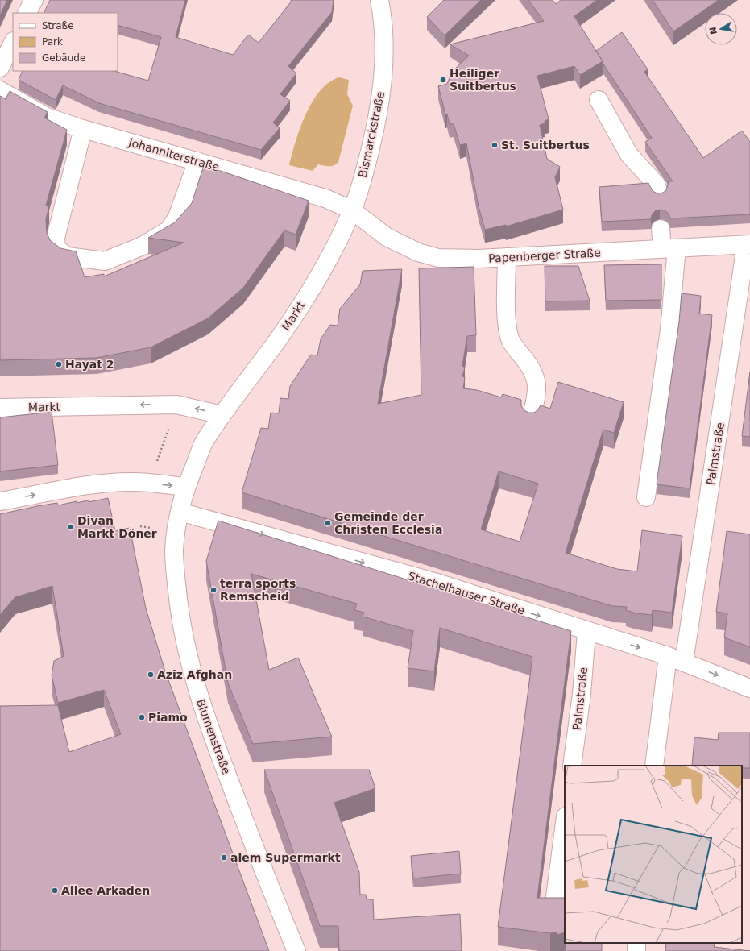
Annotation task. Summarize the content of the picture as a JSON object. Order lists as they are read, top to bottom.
{
  "streets": {
    "street": [
      "Bismarckstraße",
      "Johanniterstraße",
      "Papenberger Straße",
      "Markt",
      "Palmstraße",
      "Stachelhauser Straße",
      "Blumenstraße"
    ]
  },
  "crossings": [
    ["Bismarckstraße", "Johanniterstraße"],
    ["Bismarckstraße", "Papenberger Straße"],
    ["Bismarckstraße", "Markt"],
    ["Johanniterstraße", "Papenberger Straße"],
    ["Johanniterstraße", "Markt"],
    ["Papenberger Straße", "Markt"],
    ["Papenberger Straße", "Palmstraße"],
    ["Markt", "Stachelhauser Straße"],
    ["Markt", "Blumenstraße"],
    ["Palmstraße", "Stachelhauser Straße"],
    ["Stachelhauser Straße", "Blumenstraße"]
  ],
  "one_way": ["Stachelhauser Straße"],
  "places": [
    "Heiliger Suitbertus",
    "St. Suitbertus",
    "Hayat 2",
    "Gemeinde der Christen Ecclesia",
    "Divan Markt Döner",
    "terra sports Remscheid",
    "Aziz Afghan",
    "Piamo",
    "alem Supermarkt",
    "Allee Arkaden"
  ],
  "legend": ["Straße", "Park", "Gebäude"],
  "north": "left"
}
